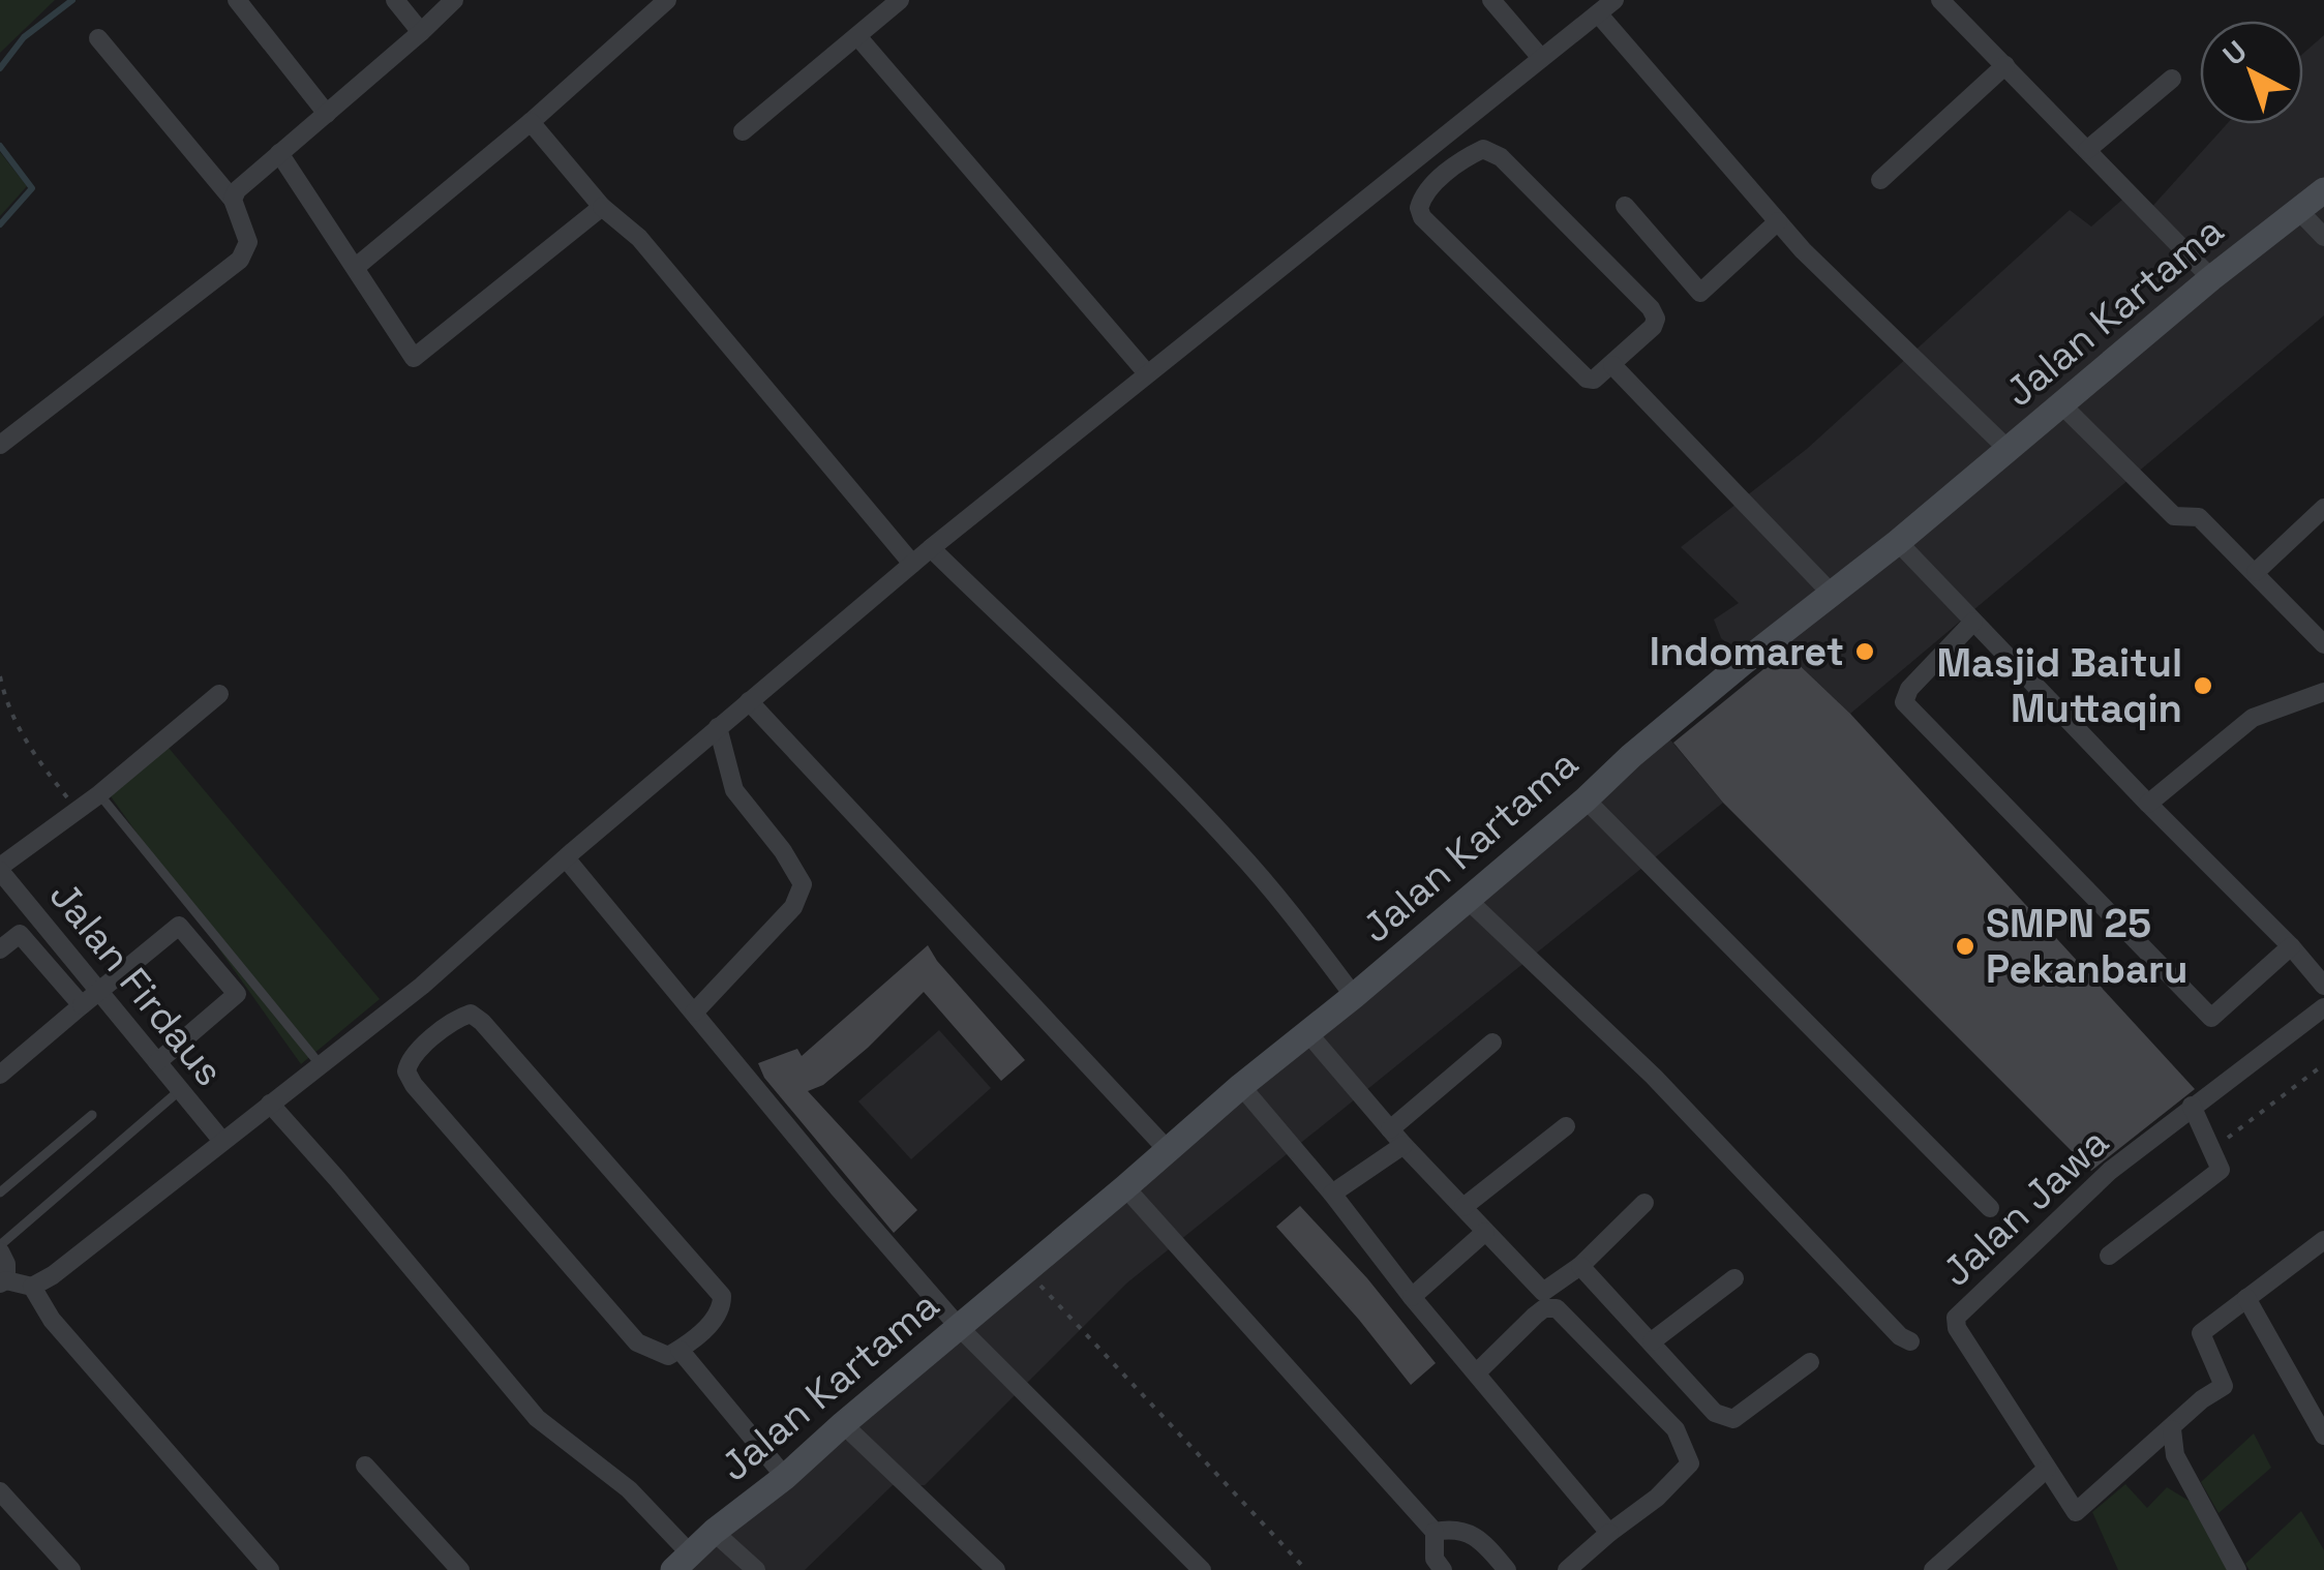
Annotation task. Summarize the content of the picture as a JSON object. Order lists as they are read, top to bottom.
{
  "streets": {
    "main road": ["Jalan Kartama"],
    "street": ["Jalan Firdaus", "Jalan Jawa"]
  },
  "places": ["Indomaret", "Masjid Baitul Muttaqin", "SMPN 25 Pekanbaru"],
  "north": "top left"
}
